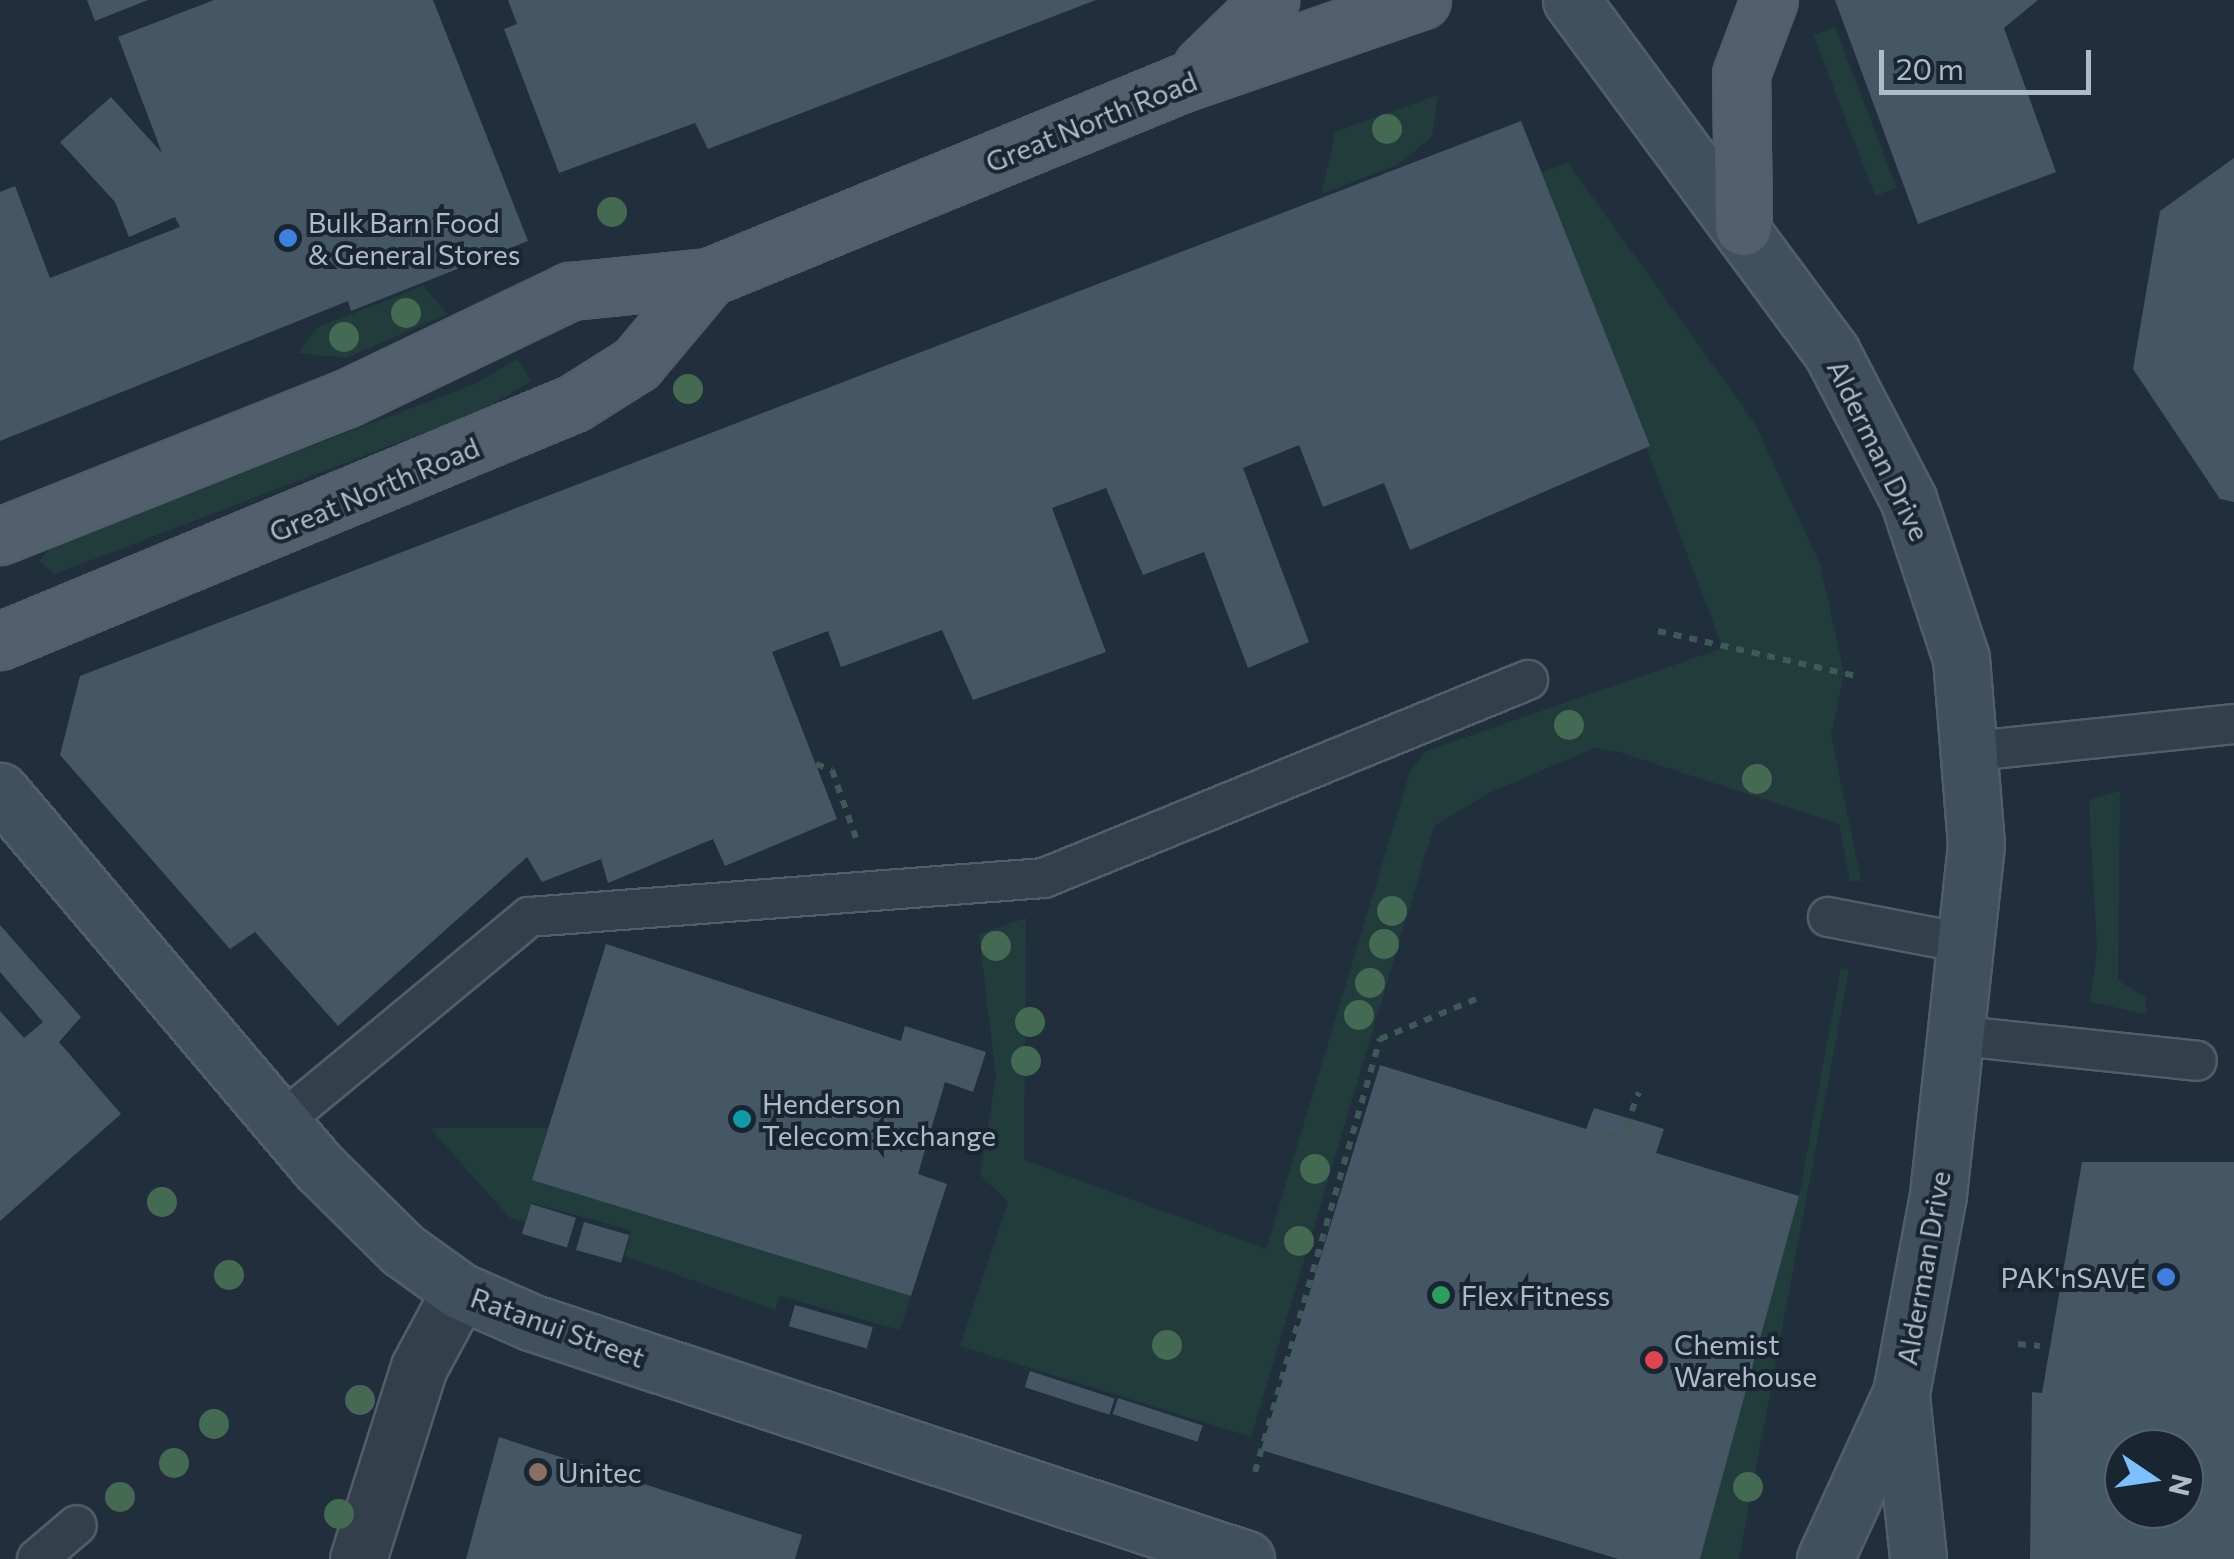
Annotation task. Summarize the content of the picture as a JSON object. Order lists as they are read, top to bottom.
{
  "streets": {
    "main road": ["Great North Road", "Alderman Drive", "Ratanui Street"]
  },
  "places": [
    "Bulk Barn Food & General Stores",
    "Henderson Telecom Exchange",
    "PAK'nSAVE",
    "Flex Fitness",
    "Chemist Warehouse",
    "Unitec"
  ],
  "scale_bar": "20 m",
  "north": "right"
}
